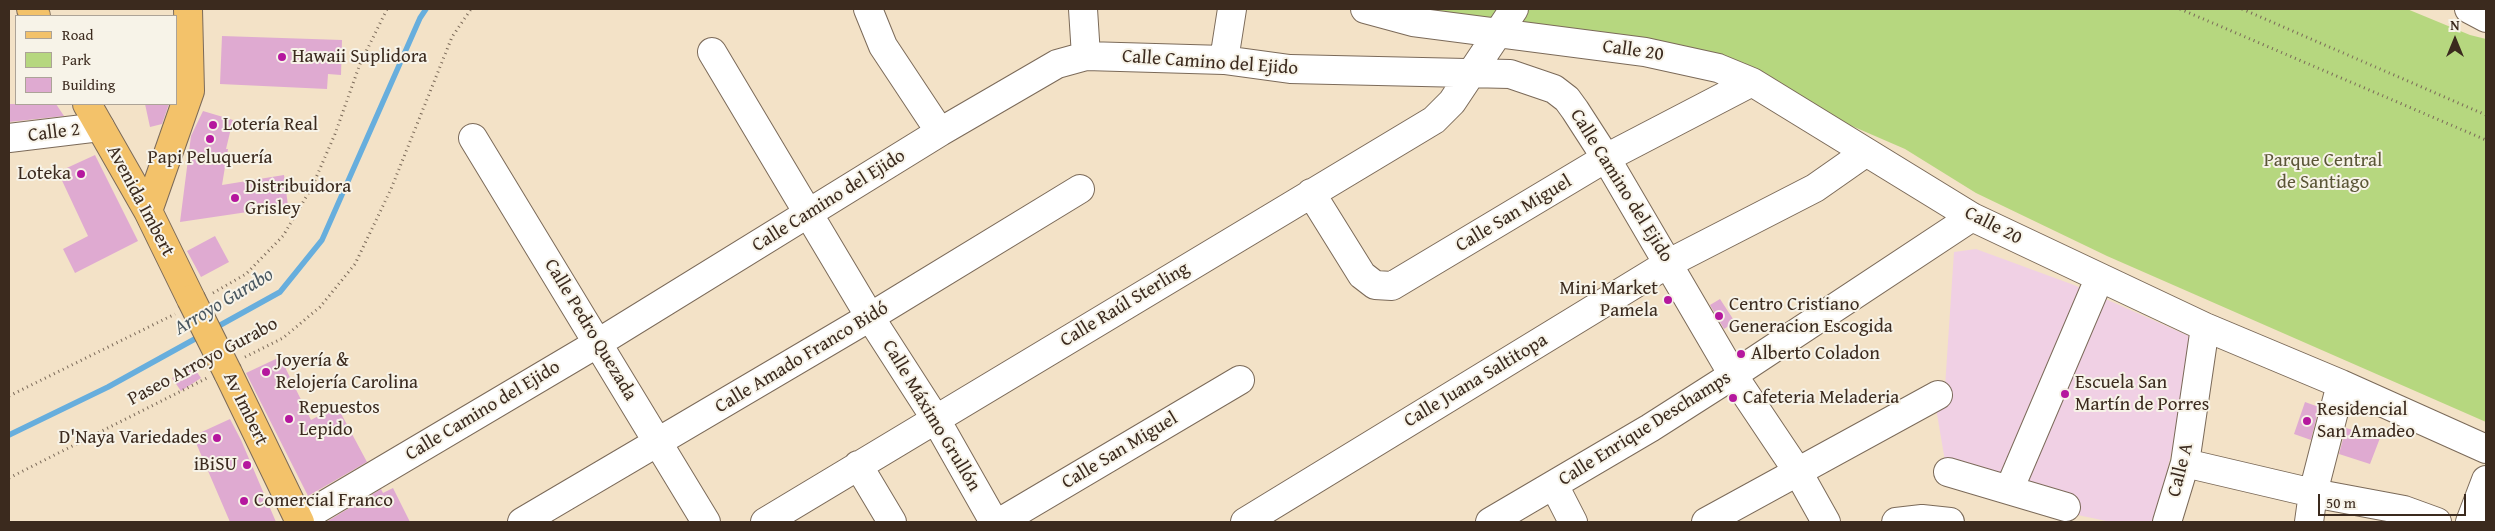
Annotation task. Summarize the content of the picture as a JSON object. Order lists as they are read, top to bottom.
{
  "streets": {
    "main road": ["Avenida Imbert", "Av Imbert"],
    "street": [
      "Calle 20",
      "Calle Camino del Ejido",
      "Calle 2",
      "Calle San Miguel",
      "Calle Raúl Sterling",
      "Calle Pedro Quezada",
      "Calle Amado Franco Bidó",
      "Calle Juana Saltitopa",
      "Calle Máximo Grullón",
      "Calle Enrique Deschamps",
      "Calle A"
    ],
    "path": ["Paseo Arroyo Gurabo"]
  },
  "crossings": [
    ["Calle 20", "Calle San Miguel"],
    ["Calle 20", "Calle Raúl Sterling"],
    ["Calle 20", "Calle Juana Saltitopa"],
    ["Calle 20", "Calle Enrique Deschamps"],
    ["Calle 20", "Calle A"],
    ["Calle Camino del Ejido", "Calle San Miguel"],
    ["Calle Camino del Ejido", "Calle Raúl Sterling"],
    ["Calle Camino del Ejido", "Calle Pedro Quezada"],
    ["Calle Camino del Ejido", "Calle Juana Saltitopa"],
    ["Calle Camino del Ejido", "Av Imbert"],
    ["Calle Camino del Ejido", "Calle Máximo Grullón"],
    ["Calle Camino del Ejido", "Calle Enrique Deschamps"],
    ["Calle 2", "Avenida Imbert"],
    ["Avenida Imbert", "Av Imbert"],
    ["Calle San Miguel", "Calle Raúl Sterling"],
    ["Calle Raúl Sterling", "Calle Máximo Grullón"],
    ["Calle Pedro Quezada", "Calle Amado Franco Bidó"],
    ["Calle Amado Franco Bidó", "Calle Máximo Grullón"],
    ["Paseo Arroyo Gurabo", "Av Imbert"]
  ],
  "water": ["Arroyo Gurabo"],
  "parks": ["Parque Central de Santiago"],
  "places": [
    "Hawaii Suplidora",
    "Lotería Real",
    "Papi Peluquería",
    "Loteka",
    "Distribuidora Grisley",
    "Mini Market Pamela",
    "Centro Cristiano Generacion Escogida",
    "Alberto Coladon",
    "Joyería & Relojería Carolina",
    "Escuela San Martín de Porres",
    "Cafeteria Meladeria",
    "Repuestos Lepido",
    "Residencial San Amadeo",
    "D'Naya Variedades",
    "iBiSU",
    "Comercial Franco"
  ],
  "legend": ["Road", "Park", "Building"],
  "scale_bar": "50 m",
  "north": "top"
}
